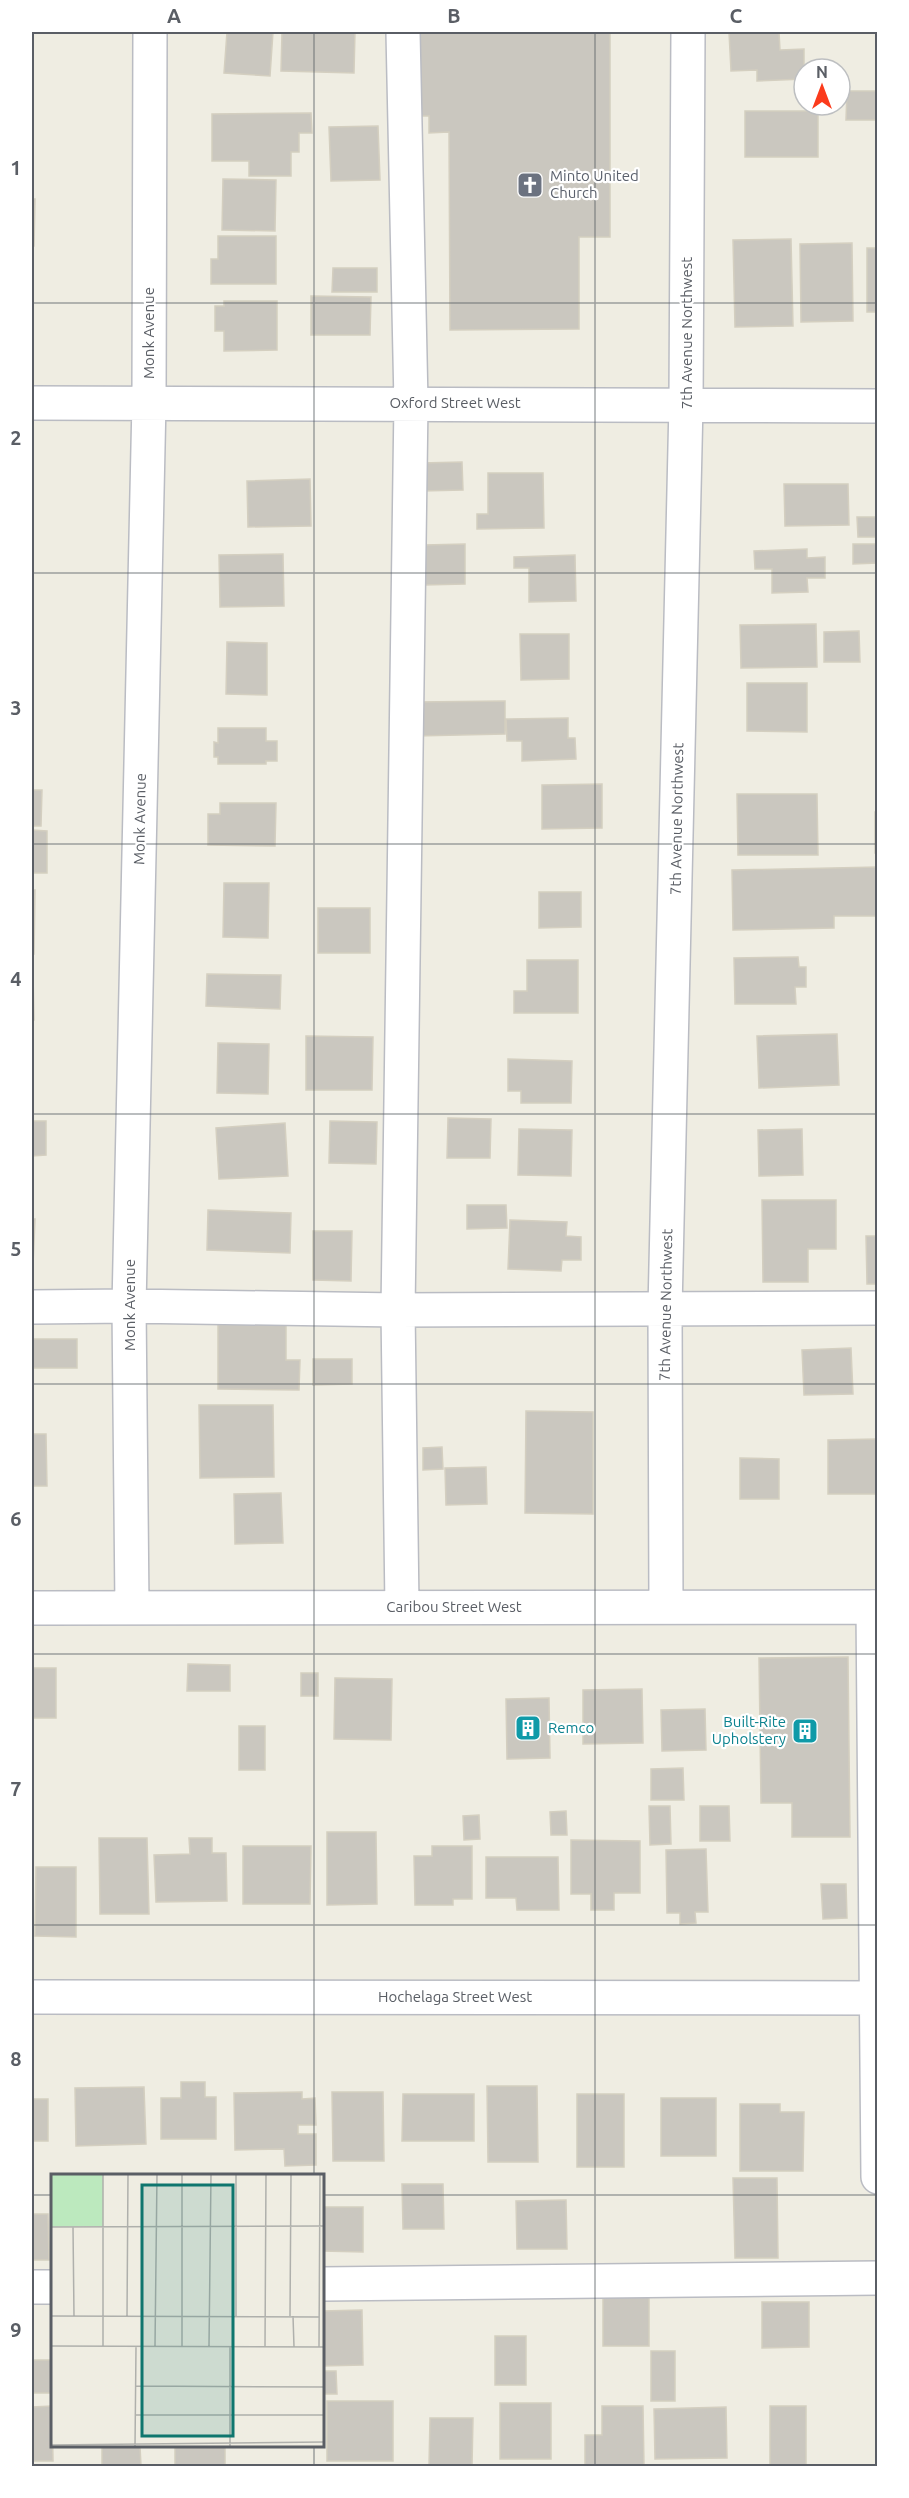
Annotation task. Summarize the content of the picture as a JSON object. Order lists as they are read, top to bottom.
{
  "streets": {
    "street": [
      "Monk Avenue",
      "7th Avenue Northwest",
      "Oxford Street West",
      "Caribou Street West",
      "Hochelaga Street West"
    ]
  },
  "crossings": [
    ["Monk Avenue", "Oxford Street West"],
    ["Monk Avenue", "Caribou Street West"],
    ["7th Avenue Northwest", "Oxford Street West"],
    ["7th Avenue Northwest", "Caribou Street West"]
  ],
  "places": {
    "church": ["Minto United Church"],
    "building": ["Remco", "Built-Rite Upholstery"]
  },
  "north": "top",
  "grid": {
    "columns": ["A", "B", "C"],
    "rows": [
      "1",
      "2",
      "3",
      "4",
      "5",
      "6",
      "7",
      "8",
      "9"
    ]
  }
}
